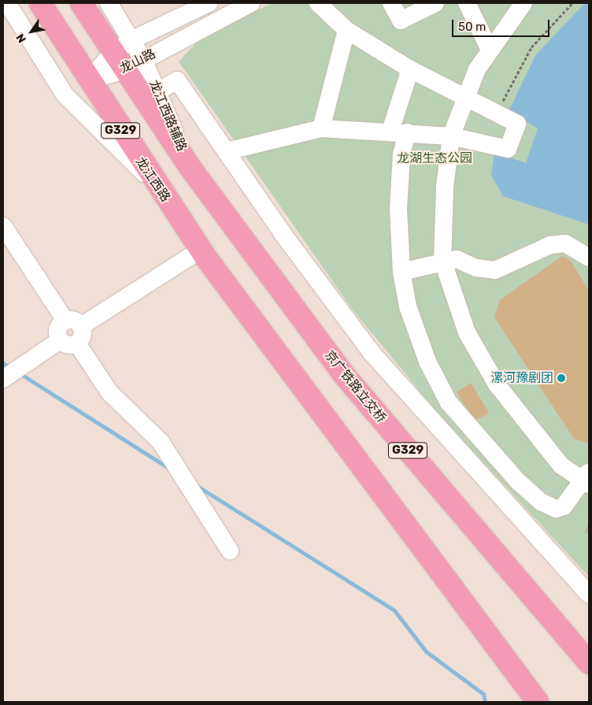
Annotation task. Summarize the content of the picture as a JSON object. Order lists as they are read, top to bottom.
{
  "streets": {
    "highway": ["G329", "龙江西路", "京广铁路立交桥"],
    "street": ["龙山路", "龙江西路辅路"]
  },
  "crossings": [
    ["龙山路", "龙江西路辅路"],
    ["龙山路", "G329"],
    ["龙山路", "龙江西路"],
    ["龙江西路辅路", "G329"],
    ["龙江西路辅路", "京广铁路立交桥"],
    ["G329", "龙江西路"],
    ["G329", "京广铁路立交桥"]
  ],
  "parks": ["龙湖生态公园"],
  "places": ["漯河豫剧团"],
  "scale_bar": "50 m",
  "north": "bottom left"
}
